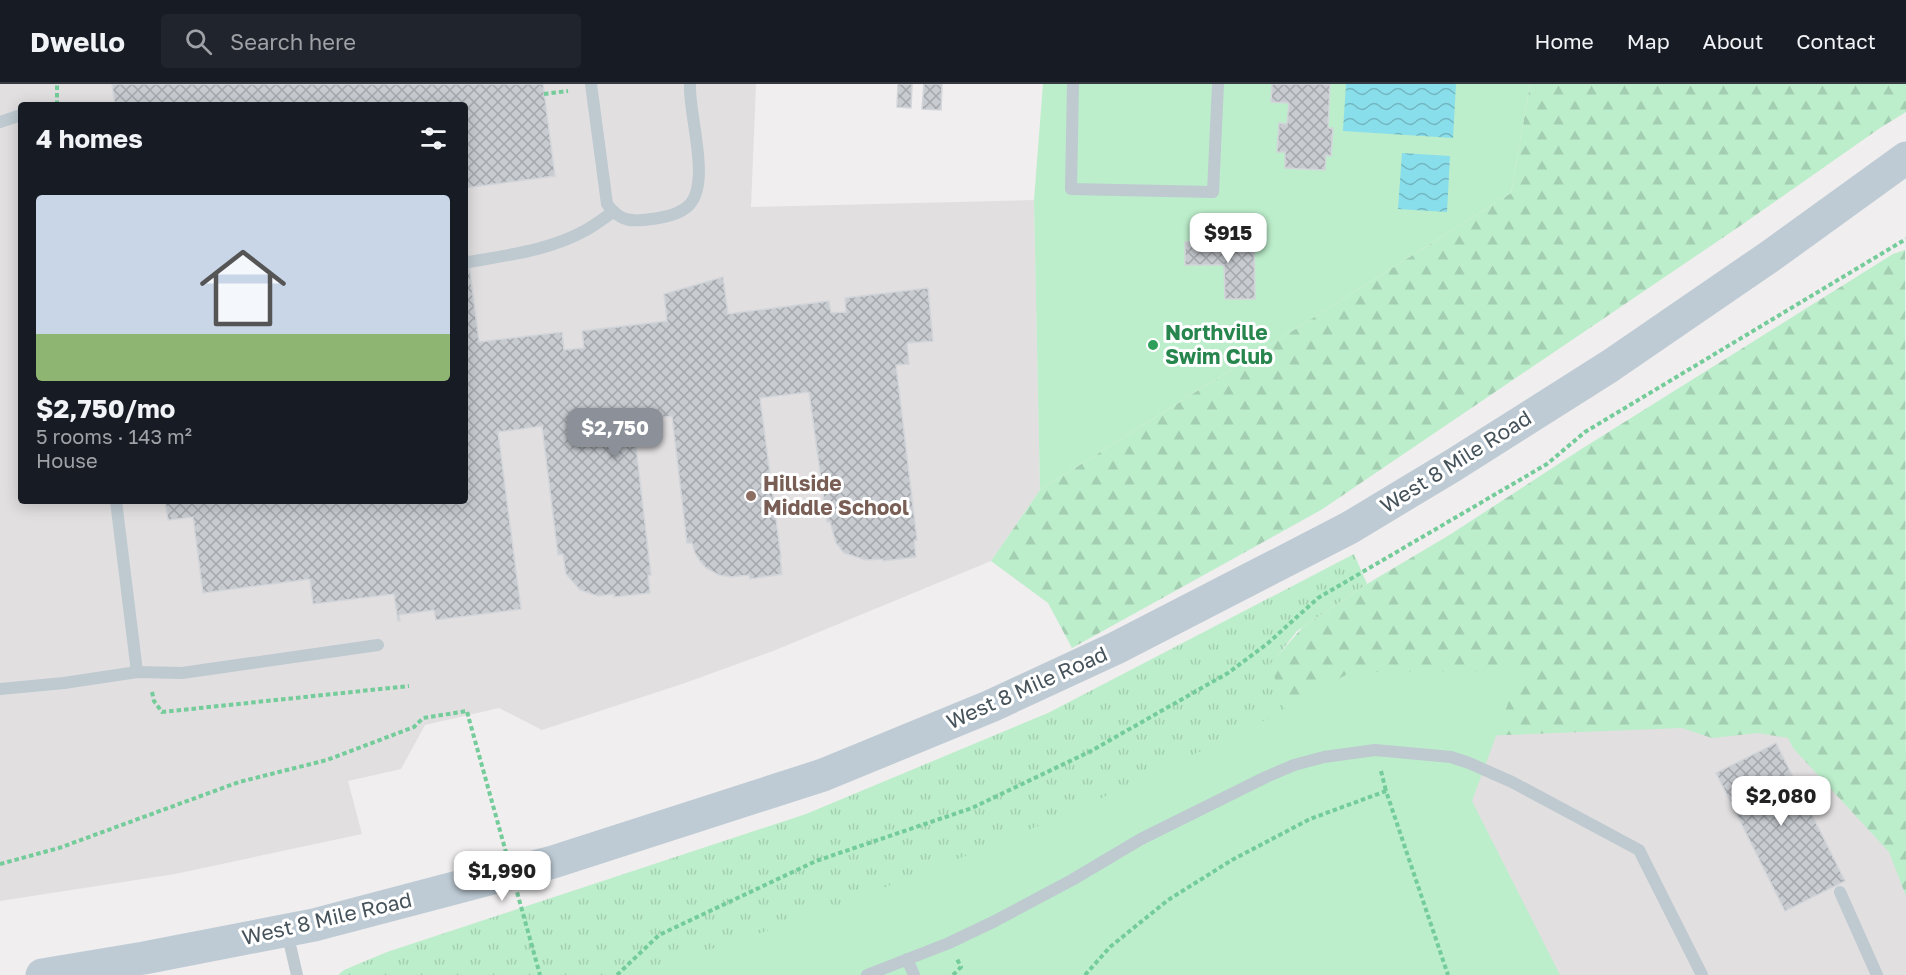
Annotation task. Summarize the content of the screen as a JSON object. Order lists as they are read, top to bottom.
{
  "streets": {
    "main road": ["West 8 Mile Road"]
  },
  "places": ["Northville Swim Club", "Hillside Middle School"],
  "page": {
    "header": "Dwello",
    "search": "Search here",
    "nav": [
      "Home",
      "Map",
      "About",
      "Contact"
    ],
    "heading": "4 homes",
    "list": [
      {
        "name": "$2,750/mo",
        "note": "5 rooms · 143 m² · House"
      }
    ],
    "price": [
      "$915",
      "$2,750",
      "$2,080",
      "$1,990"
    ]
  }
}
